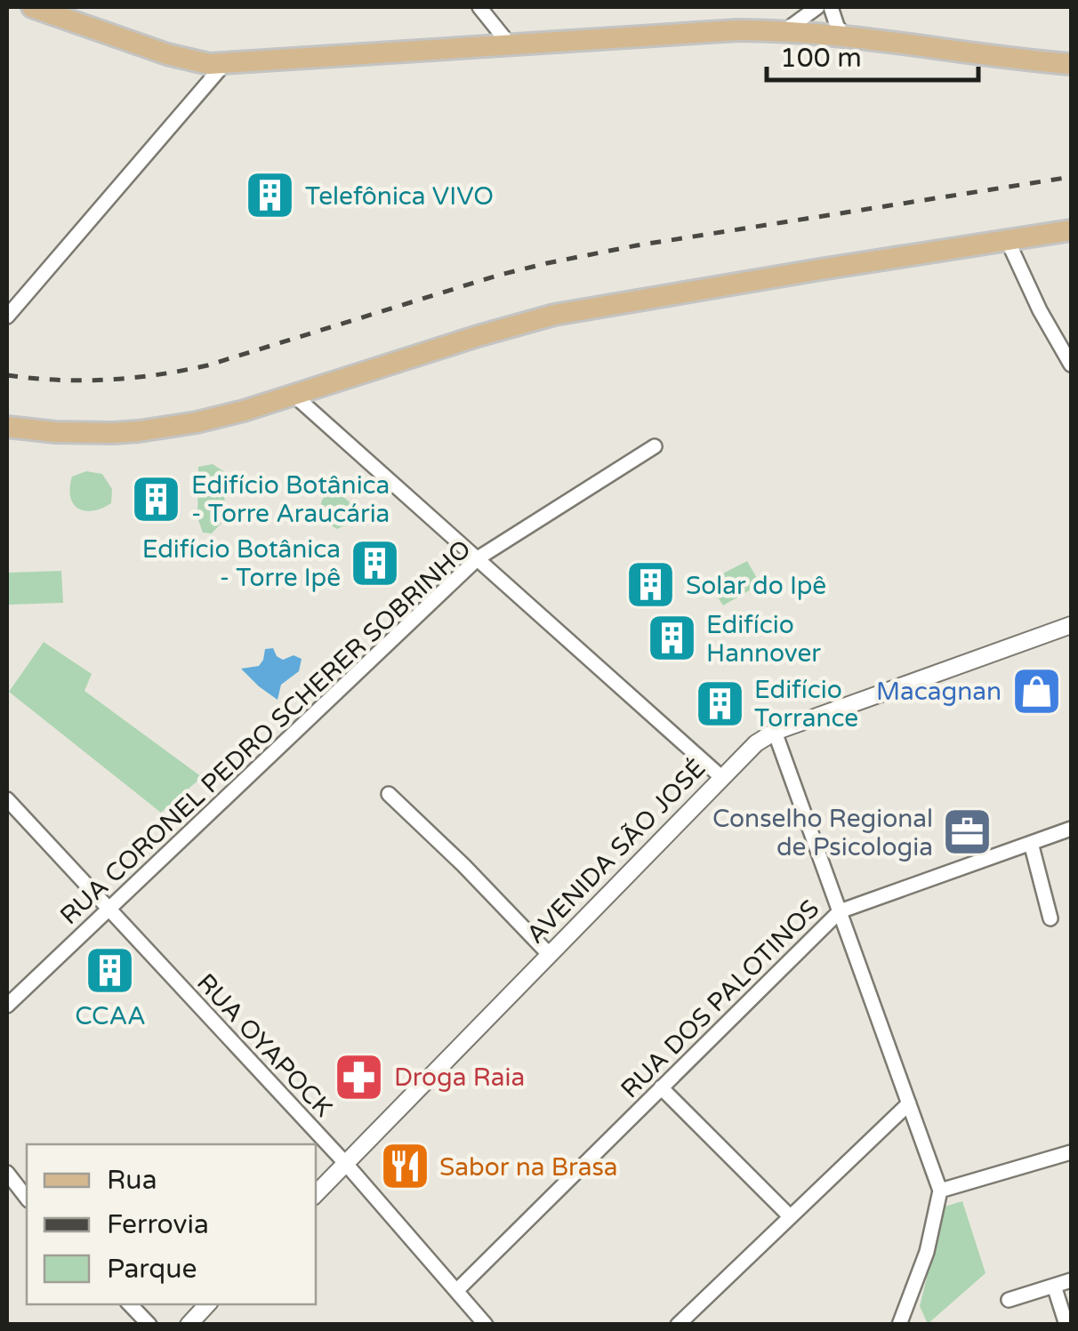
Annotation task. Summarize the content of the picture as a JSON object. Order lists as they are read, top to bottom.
{
  "streets": {
    "street": [
      "RUA CORONEL PEDRO SCHERER SOBRINHO",
      "AVENIDA SÃO JOSÉ",
      "RUA DOS PALOTINOS",
      "RUA OYAPOCK"
    ]
  },
  "crossings": [
    ["RUA CORONEL PEDRO SCHERER SOBRINHO", "RUA OYAPOCK"],
    ["AVENIDA SÃO JOSÉ", "RUA OYAPOCK"],
    ["RUA DOS PALOTINOS", "RUA OYAPOCK"]
  ],
  "places": {
    "building": [
      "Telefônica VIVO",
      "Edifício Botânica - Torre Araucária",
      "Edifício Botânica - Torre Ipê",
      "Solar do Ipê",
      "Edifício Hannover",
      "Edifício Torrance",
      "CCAA"
    ],
    "shop": ["Macagnan"],
    "office": ["Conselho Regional de Psicologia"],
    "pharmacy": ["Droga Raia"],
    "restaurant": ["Sabor na Brasa"]
  },
  "legend": ["Rua", "Ferrovia", "Parque"],
  "scale_bar": "100 m"
}
